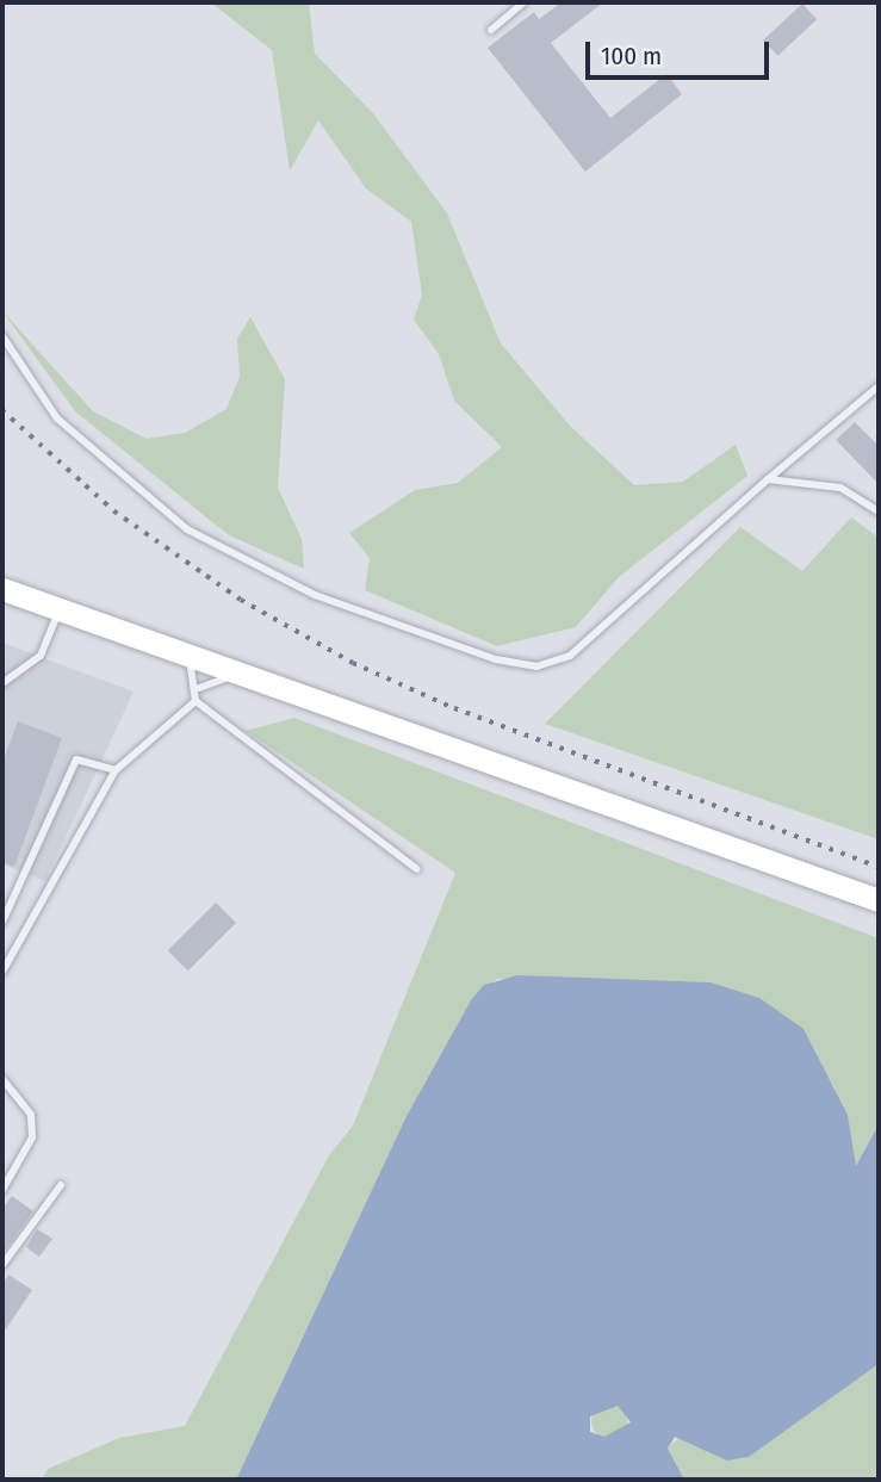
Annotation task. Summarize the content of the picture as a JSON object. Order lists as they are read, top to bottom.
{
  "scale_bar": "100 m"
}
